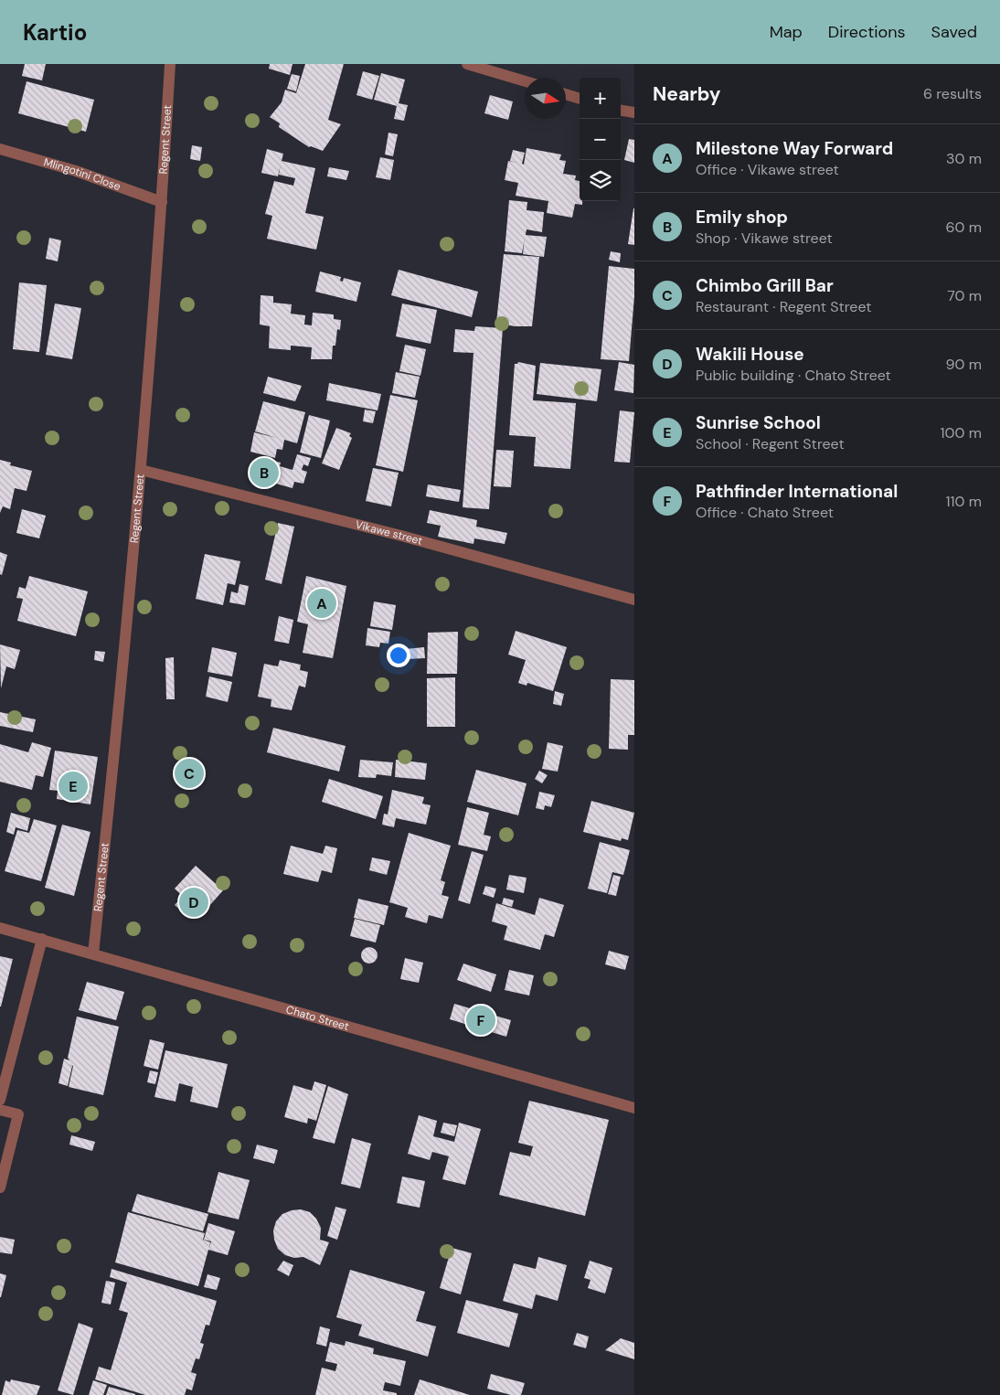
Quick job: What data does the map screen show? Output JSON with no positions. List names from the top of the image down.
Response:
{
  "streets": {
    "street": [
      "Regent Street",
      "Mlingotini Close",
      "Vikawe street",
      "Chato Street"
    ]
  },
  "crossings": [
    ["Regent Street", "Mlingotini Close"],
    ["Regent Street", "Vikawe street"],
    ["Regent Street", "Chato Street"]
  ],
  "north": "right",
  "page": {
    "header": "Kartio",
    "nav": ["Map", "Directions", "Saved"],
    "heading": ["Nearby", "6 results"],
    "map_buttons": ["+", "−"],
    "list": [
      {
        "mark": "A",
        "name": "Milestone Way Forward",
        "note": "Office · Vikawe street",
        "value": "30 m"
      },
      {
        "mark": "B",
        "name": "Emily shop",
        "note": "Shop · Vikawe street",
        "value": "60 m"
      },
      {
        "mark": "C",
        "name": "Chimbo Grill Bar",
        "note": "Restaurant · Regent Street",
        "value": "70 m"
      },
      {
        "mark": "D",
        "name": "Wakili House",
        "note": "Public building · Chato Street",
        "value": "90 m"
      },
      {
        "mark": "E",
        "name": "Sunrise School",
        "note": "School · Regent Street",
        "value": "100 m"
      },
      {
        "mark": "F",
        "name": "Pathfinder International",
        "note": "Office · Chato Street",
        "value": "110 m"
      }
    ],
    "pins": [
      "B",
      "A",
      "C",
      "E",
      "D",
      "F"
    ]
  }
}
